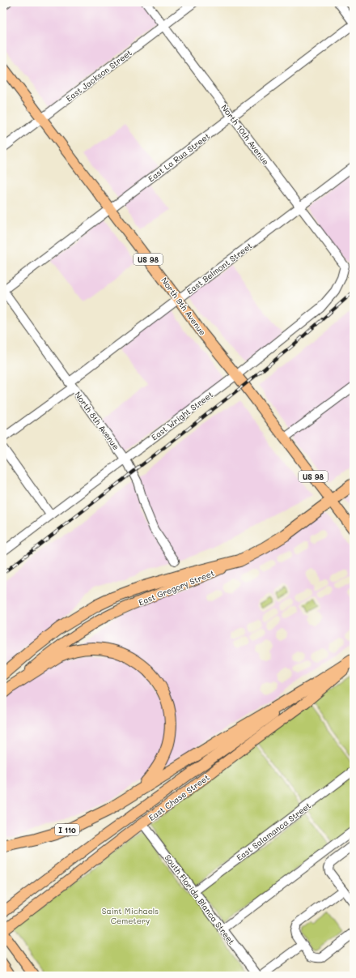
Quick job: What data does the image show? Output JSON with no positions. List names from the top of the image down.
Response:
{
  "streets": {
    "highway": ["East Gregory Street", "East Chase Street", "I 110"],
    "main road": ["US 98", "North 9th Avenue"],
    "street": [
      "East Jackson Street",
      "North 10th Avenue",
      "East La Rua Street",
      "East Belmont Street",
      "East Wright Street",
      "North 8th Avenue",
      "East Salamanca Street",
      "South Florida Blanca Street"
    ]
  },
  "crossings": [
    ["East Jackson Street", "North 10th Avenue"],
    ["East Jackson Street", "North 9th Avenue"],
    ["North 10th Avenue", "East La Rua Street"],
    ["North 10th Avenue", "East Belmont Street"],
    ["North 10th Avenue", "East Wright Street"],
    ["East La Rua Street", "North 9th Avenue"],
    ["East La Rua Street", "North 8th Avenue"],
    ["East Belmont Street", "North 9th Avenue"],
    ["East Belmont Street", "North 8th Avenue"],
    ["North 9th Avenue", "East Wright Street"],
    ["North 9th Avenue", "East Gregory Street"],
    ["East Wright Street", "North 8th Avenue"],
    ["East Chase Street", "South Florida Blanca Street"],
    ["East Salamanca Street", "South Florida Blanca Street"]
  ],
  "parks": ["Saint Michaels Cemetery"]
}
